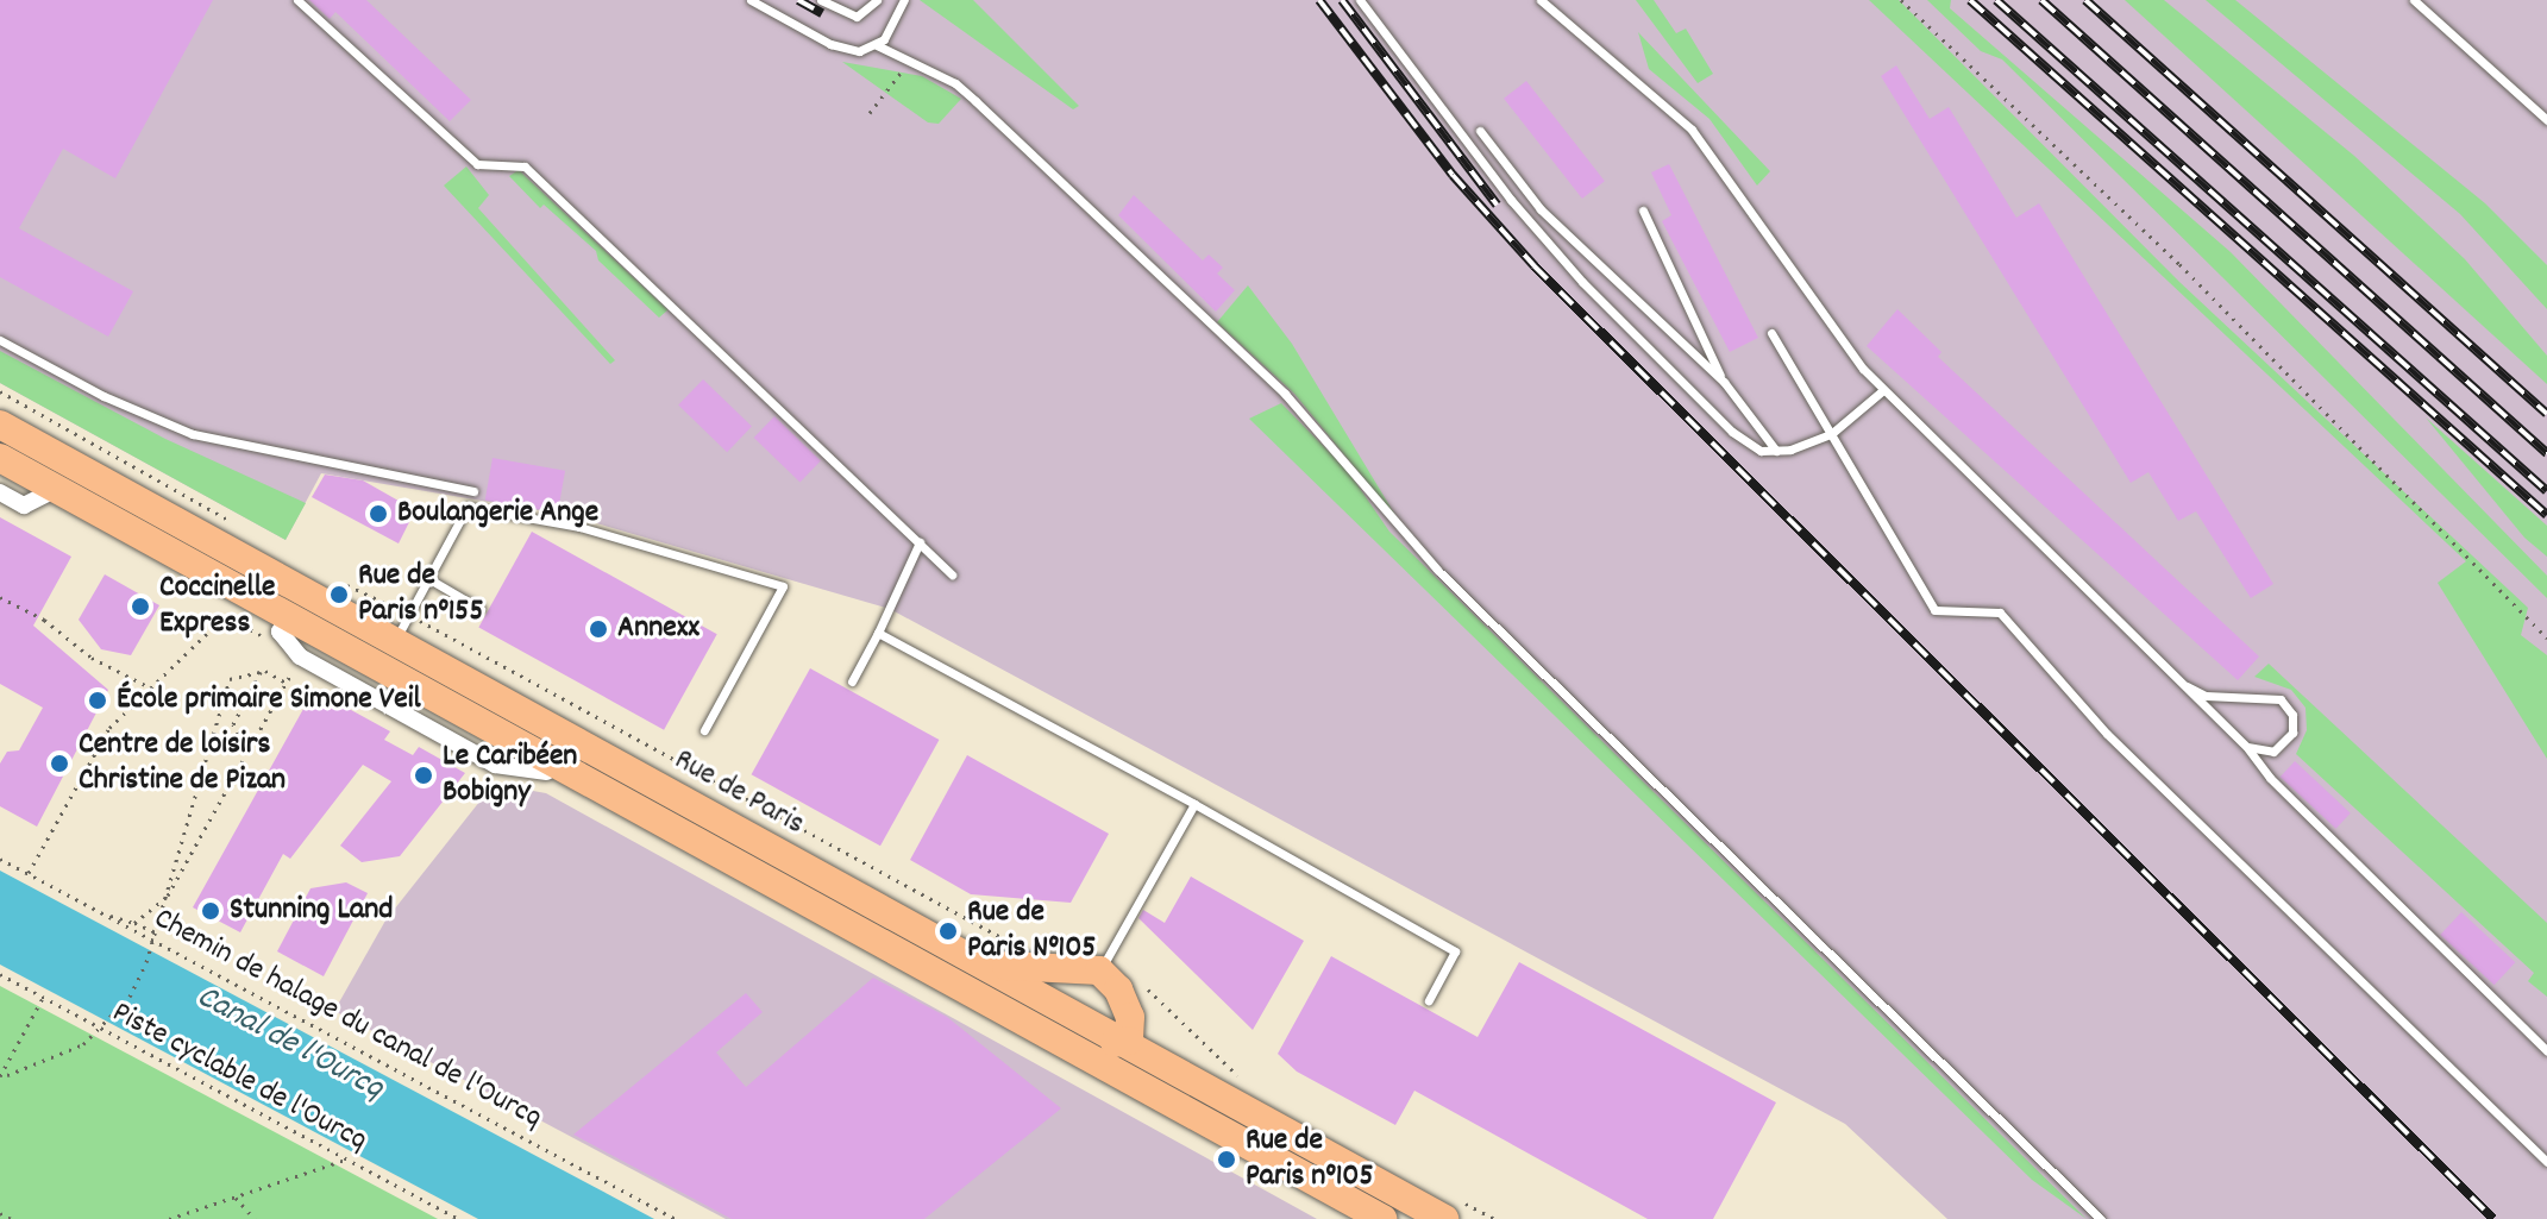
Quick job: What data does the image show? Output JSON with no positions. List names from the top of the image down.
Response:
{
  "streets": {
    "main road": ["Rue de Paris"],
    "path": ["Chemin de halage du canal de l'Ourcq", "Piste cyclable de l'Ourcq"]
  },
  "water": ["Canal de l'Ourcq"],
  "places": [
    "Boulangerie Ange",
    "Rue de Paris n°155",
    "Coccinelle Express",
    "Annexx",
    "École primaire Simone Veil",
    "Centre de loisirs Christine de Pizan",
    "Le Caribéen Bobigny",
    "Stunning Land",
    "Rue de Paris N°105",
    "Rue de Paris n°105"
  ]
}
